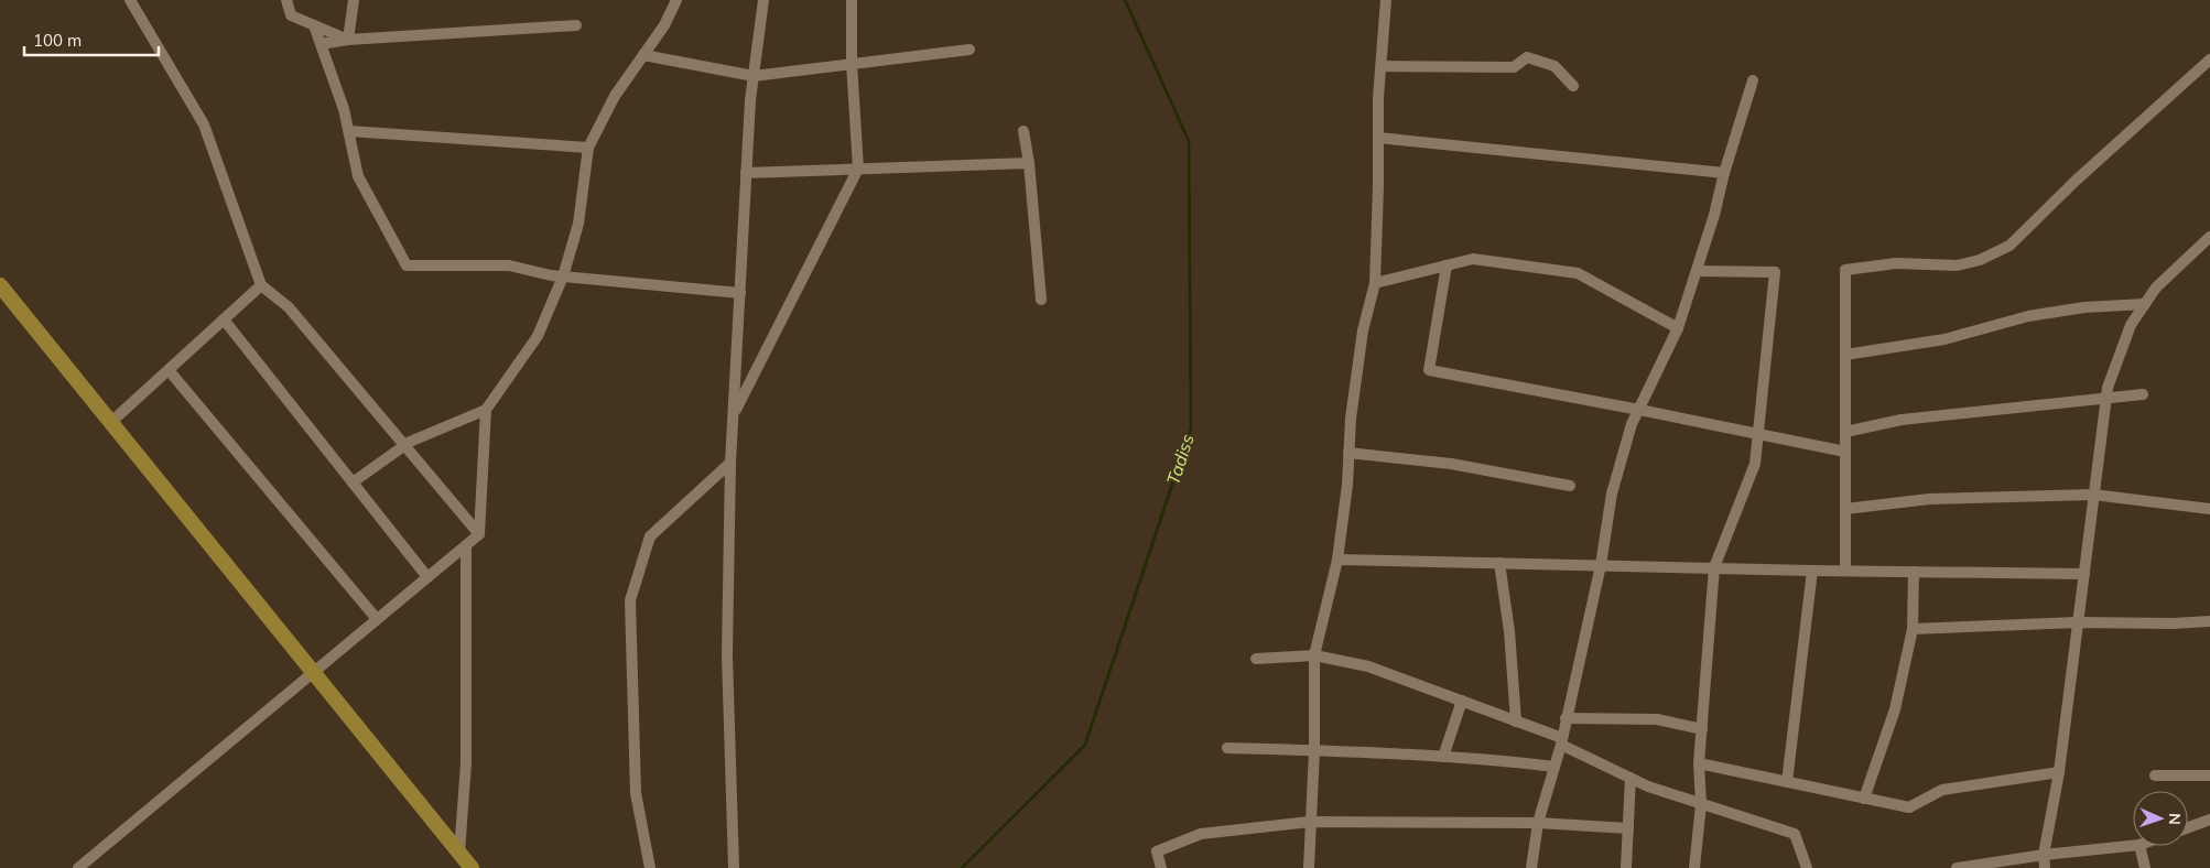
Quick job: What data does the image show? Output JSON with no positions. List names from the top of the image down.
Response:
{
  "water": ["Tadiss"],
  "scale_bar": "100 m",
  "north": "right"
}
